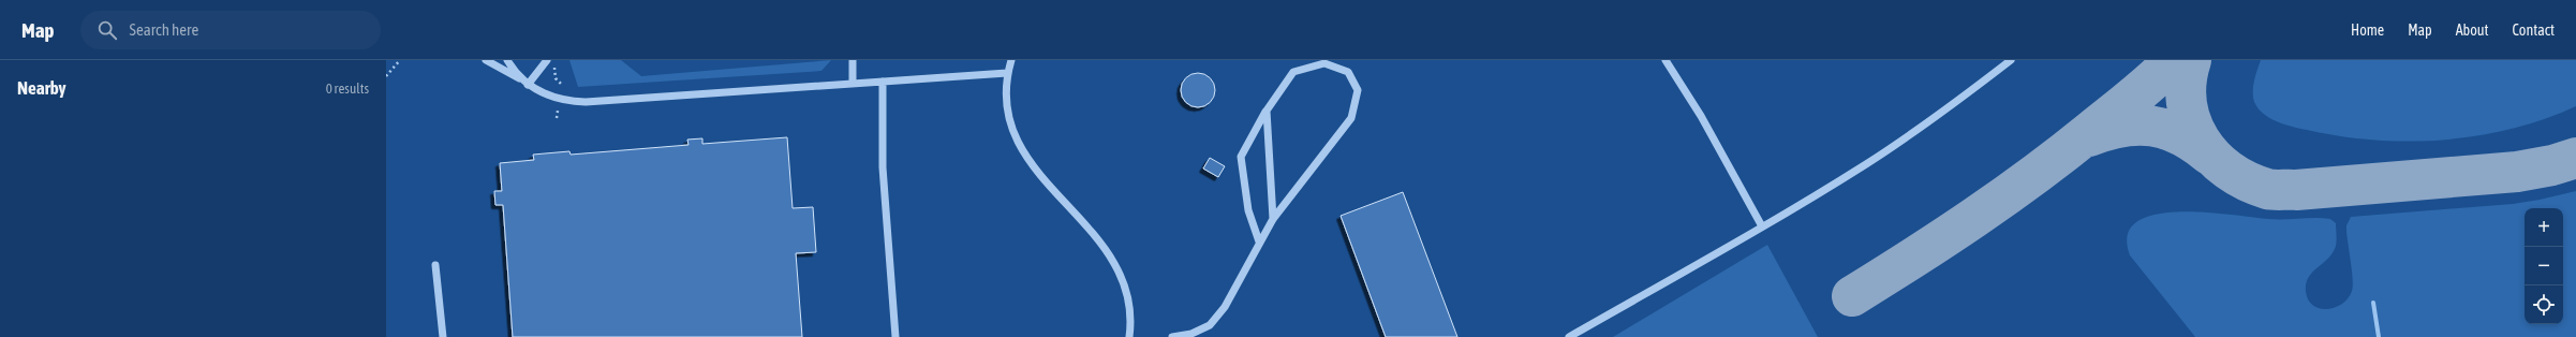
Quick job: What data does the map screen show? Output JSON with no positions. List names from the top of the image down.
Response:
{
  "page": {
    "header": "Map",
    "search": "Search here",
    "nav": [
      "Home",
      "Map",
      "About",
      "Contact"
    ],
    "heading": ["Nearby", "0 results"],
    "map_buttons": ["+", "−"]
  }
}
